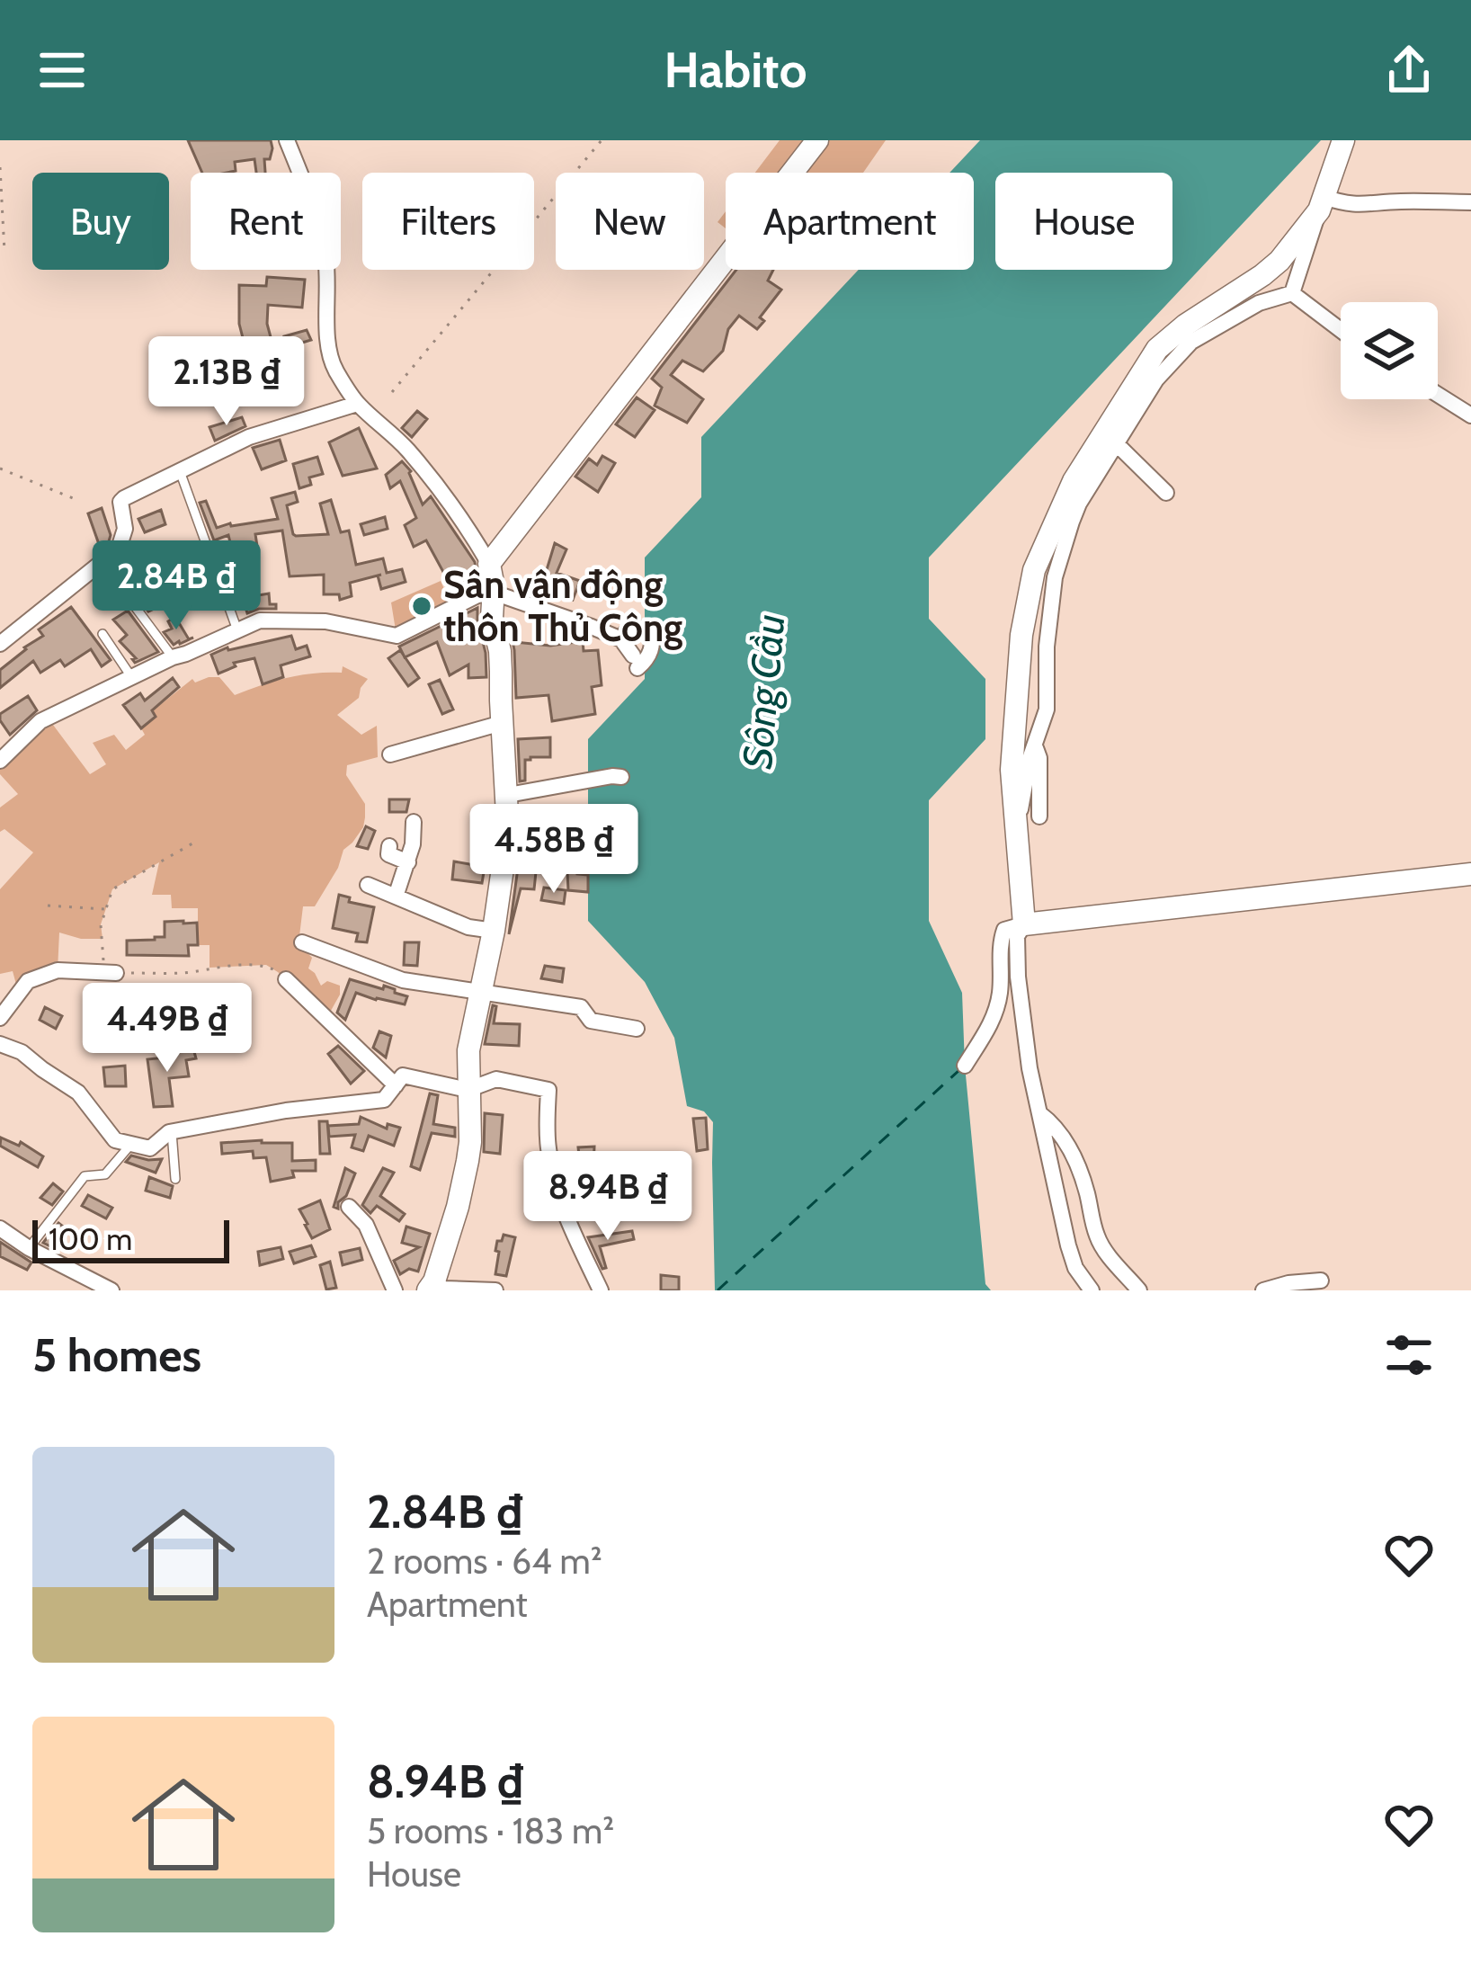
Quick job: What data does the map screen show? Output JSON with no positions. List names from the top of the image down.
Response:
{
  "water": ["Sông Cầu"],
  "places": ["Sân vận động thôn Thủ Công"],
  "scale_bar": "100 m",
  "page": {
    "header": "Habito",
    "chip": [
      "Buy",
      "Rent",
      "Filters",
      "New",
      "Apartment",
      "House"
    ],
    "price": [
      "2.13B ₫",
      "2.84B ₫",
      "4.58B ₫",
      "4.49B ₫",
      "8.94B ₫"
    ],
    "scale": "100 m",
    "heading": "5 homes",
    "list": [
      {
        "name": "2.84B ₫",
        "note": "2 rooms · 64 m² · Apartment"
      },
      {
        "name": "8.94B ₫",
        "note": "5 rooms · 183 m² · House"
      }
    ]
  }
}
